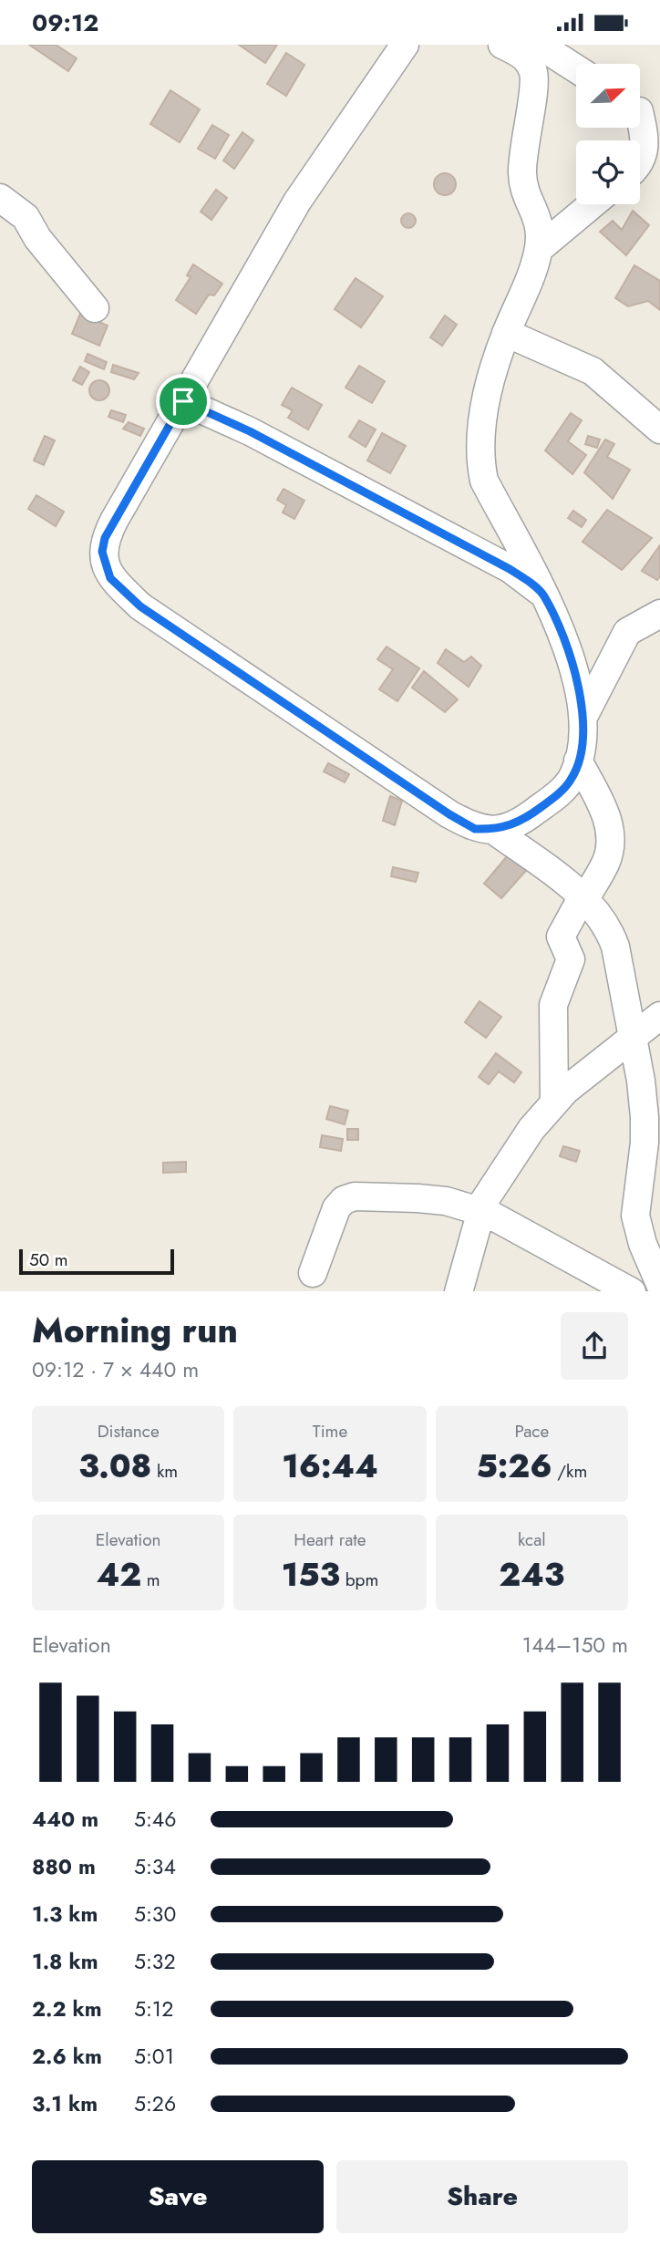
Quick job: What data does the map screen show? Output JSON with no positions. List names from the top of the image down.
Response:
{
  "scale_bar": "50 m",
  "north": "top right",
  "page": {
    "status": "09:12",
    "scale": "50 m",
    "heading": ["Morning run", "09:12 · 7 × 440 m"],
    "stats": [
      ["Distance", "3.08 km"],
      ["Time", "16:44"],
      ["Pace", "5:26 /km"],
      ["Elevation", "42 m"],
      ["Heart rate", "153 bpm"],
      ["kcal", "243"]
    ],
    "chart": ["Elevation", "144–150 m"],
    "list": [
      {
        "name": "440 m",
        "note": "5:46"
      },
      {
        "name": "880 m",
        "note": "5:34"
      },
      {
        "name": "1.3 km",
        "note": "5:30"
      },
      {
        "name": "1.8 km",
        "note": "5:32"
      },
      {
        "name": "2.2 km",
        "note": "5:12"
      },
      {
        "name": "2.6 km",
        "note": "5:01"
      },
      {
        "name": "3.1 km",
        "note": "5:26"
      }
    ],
    "buttons": ["Save", "Share"]
  }
}
